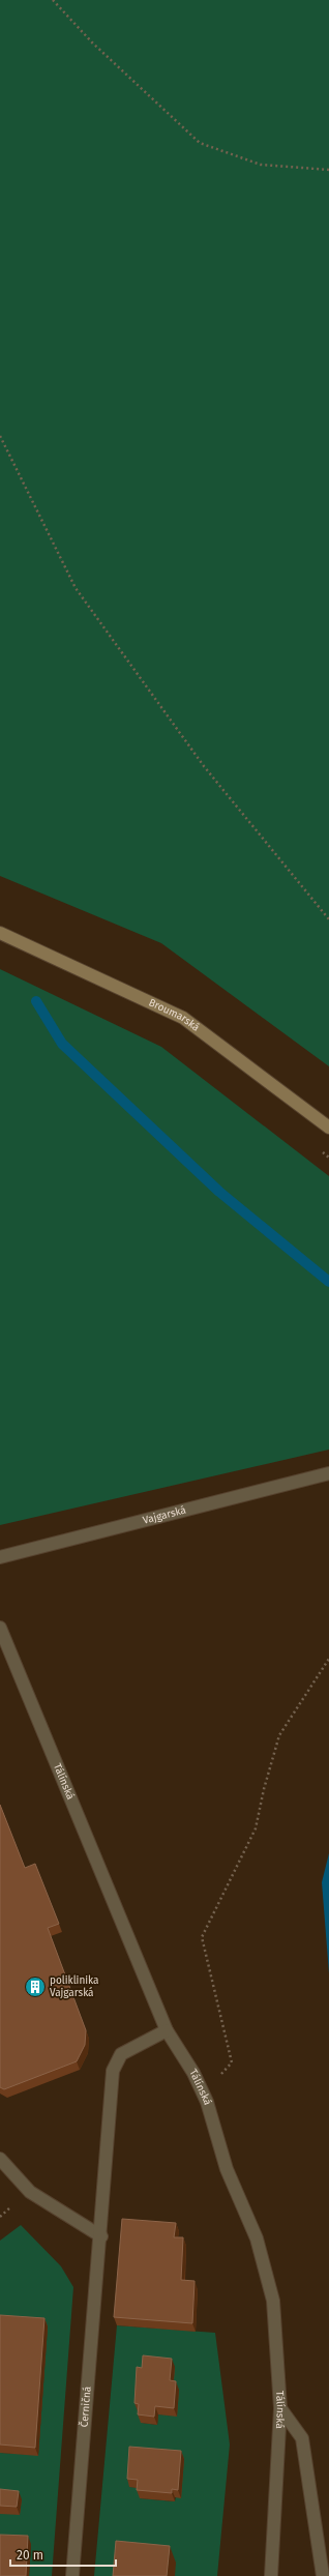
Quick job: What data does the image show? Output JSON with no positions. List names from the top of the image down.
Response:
{
  "streets": {
    "street": [
      "Broumarská",
      "Vajgarská",
      "Tálínská",
      "Černičná"
    ]
  },
  "crossings": [
    ["Tálínská", "Černičná"]
  ],
  "places": {
    "building": ["poliklinika Vajgarská"]
  },
  "scale_bar": "20 m"
}
